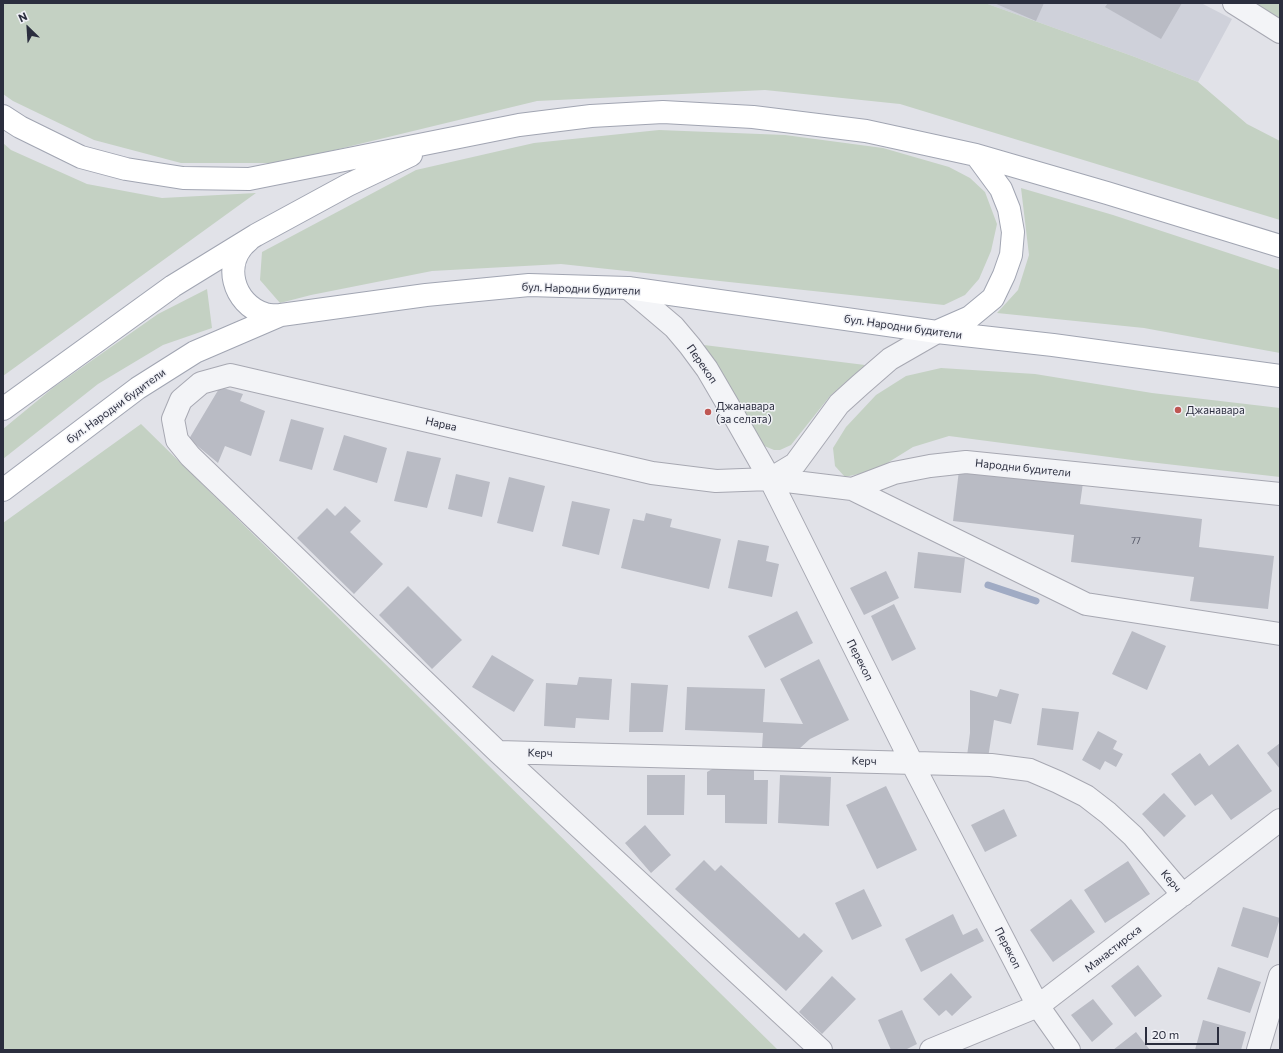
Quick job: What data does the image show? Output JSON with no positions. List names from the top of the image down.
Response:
{
  "streets": {
    "main road": ["бул. Народни будители"],
    "street": [
      "Перекоп",
      "Нарва",
      "Народни будители",
      "Керч",
      "Манастирска"
    ]
  },
  "crossings": [
    ["бул. Народни будители", "Перекоп"],
    ["Перекоп", "Нарва"],
    ["Перекоп", "Народни будители"],
    ["Перекоп", "Керч"],
    ["Перекоп", "Манастирска"],
    ["Нарва", "Народни будители"],
    ["Нарва", "Керч"],
    ["Керч", "Манастирска"]
  ],
  "places": ["Джанавара", "Джанавара (за селата)"],
  "house_numbers": ["77"],
  "scale_bar": "20 m",
  "north": "top left"
}
